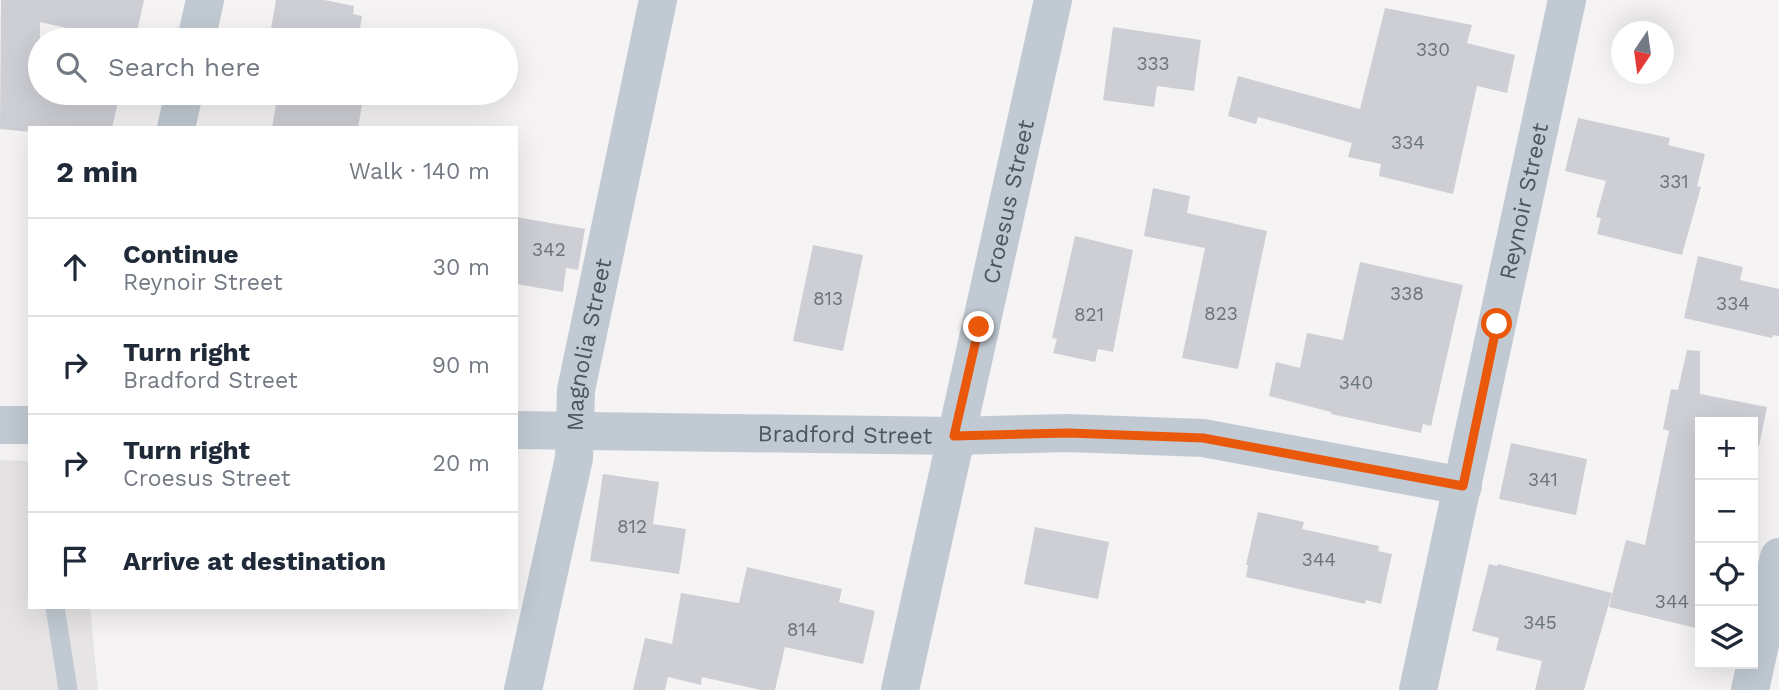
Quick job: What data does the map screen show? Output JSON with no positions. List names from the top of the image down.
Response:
{
  "streets": {
    "street": [
      "Croesus Street",
      "Reynoir Street",
      "Magnolia Street",
      "Bradford Street"
    ]
  },
  "crossings": [
    ["Croesus Street", "Bradford Street"],
    ["Reynoir Street", "Bradford Street"],
    ["Magnolia Street", "Bradford Street"]
  ],
  "house_numbers": [
    "330",
    "333",
    "334",
    "331",
    "342",
    "338",
    "813",
    "334",
    "823",
    "821",
    "340",
    "341",
    "812",
    "344",
    "344",
    "345",
    "814"
  ],
  "north": "bottom",
  "page": {
    "search": "Search here",
    "heading": ["2 min", "Walk · 140 m"],
    "list": [
      ["Continue", "Reynoir Street", "30 m"],
      ["Turn right", "Bradford Street", "90 m"],
      ["Turn right", "Croesus Street", "20 m"],
      "Arrive at destination"
    ],
    "map_buttons": ["+", "−"]
  }
}
